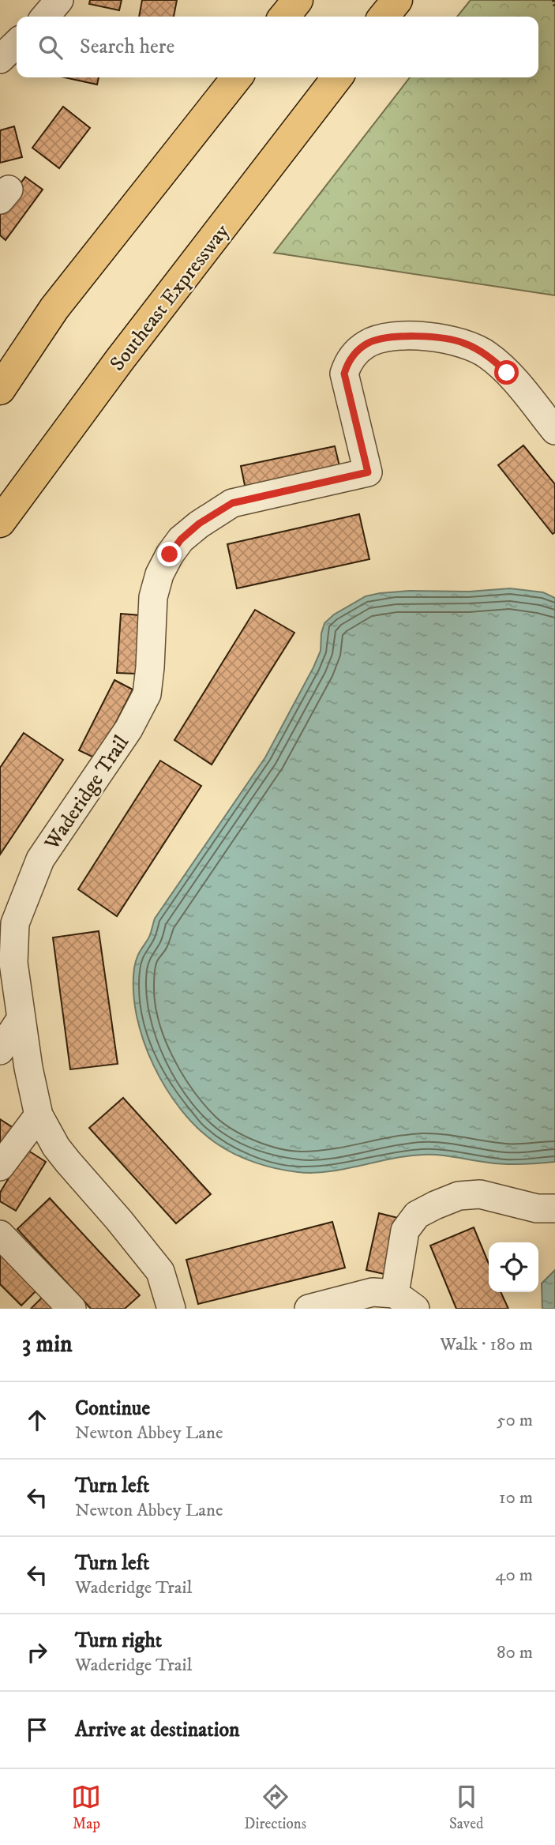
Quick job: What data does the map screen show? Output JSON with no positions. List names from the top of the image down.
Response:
{
  "streets": {
    "highway": ["Southeast Expressway"],
    "street": ["Waderidge Trail"]
  },
  "page": {
    "search": "Search here",
    "heading": ["3 min", "Walk · 180 m"],
    "list": [
      ["Continue", "Newton Abbey Lane", "50 m"],
      ["Turn left", "Newton Abbey Lane", "10 m"],
      ["Turn left", "Waderidge Trail", "40 m"],
      ["Turn right", "Waderidge Trail", "80 m"],
      "Arrive at destination"
    ],
    "nav": ["Map", "Directions", "Saved"]
  }
}
